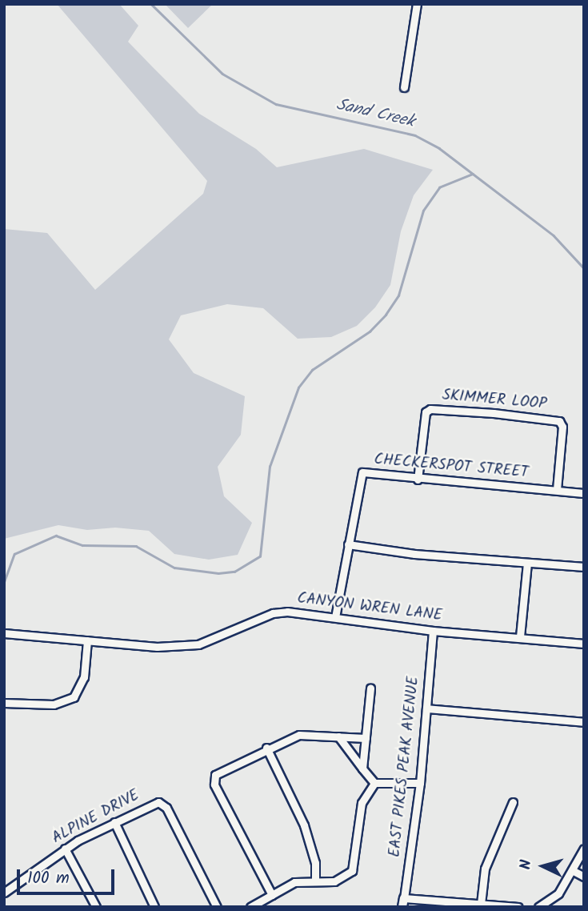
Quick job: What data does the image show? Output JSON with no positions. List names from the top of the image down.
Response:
{
  "streets": {
    "street": [
      "SKIMMER LOOP",
      "CHECKERSPOT STREET",
      "CANYON WREN LANE",
      "EAST PIKES PEAK AVENUE",
      "ALPINE DRIVE"
    ]
  },
  "crossings": [
    ["SKIMMER LOOP", "CHECKERSPOT STREET"],
    ["CHECKERSPOT STREET", "CANYON WREN LANE"],
    ["CANYON WREN LANE", "EAST PIKES PEAK AVENUE"]
  ],
  "water": ["Sand Creek"],
  "scale_bar": "100 m",
  "north": "left"
}
